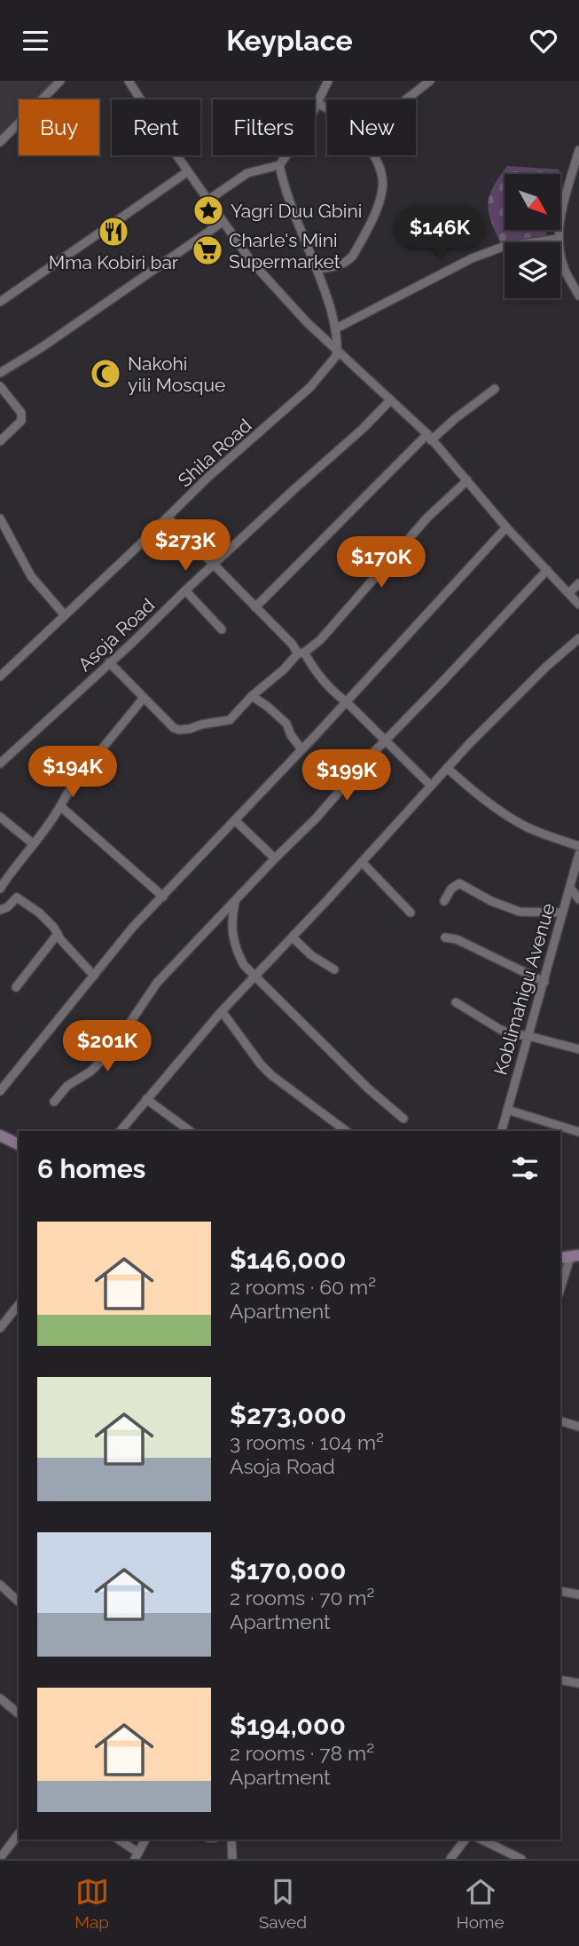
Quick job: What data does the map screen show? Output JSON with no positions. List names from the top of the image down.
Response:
{
  "streets": {
    "street": ["Shila Road", "Asoja Road", "Koblimahigu Avenue"]
  },
  "places": {
    "place": ["Yagri Duu Gbini"],
    "restaurant": ["Mma Kobiri bar"],
    "supermarket": ["Charle's Mini Supermarket"],
    "mosque": ["Nakohi yili Mosque"]
  },
  "north": "bottom right",
  "page": {
    "header": "Keyplace",
    "chip": [
      "Buy",
      "Rent",
      "Filters",
      "New"
    ],
    "price": [
      "$146K",
      "$273K",
      "$170K",
      "$194K",
      "$199K",
      "$201K"
    ],
    "heading": "6 homes",
    "list": [
      {
        "name": "$146,000",
        "note": "2 rooms · 60 m² · Apartment"
      },
      {
        "name": "$273,000",
        "note": "3 rooms · 104 m² · Asoja Road"
      },
      {
        "name": "$170,000",
        "note": "2 rooms · 70 m² · Apartment"
      },
      {
        "name": "$194,000",
        "note": "2 rooms · 78 m² · Apartment"
      }
    ],
    "tabs": ["Map", "Saved", "Home"]
  }
}
